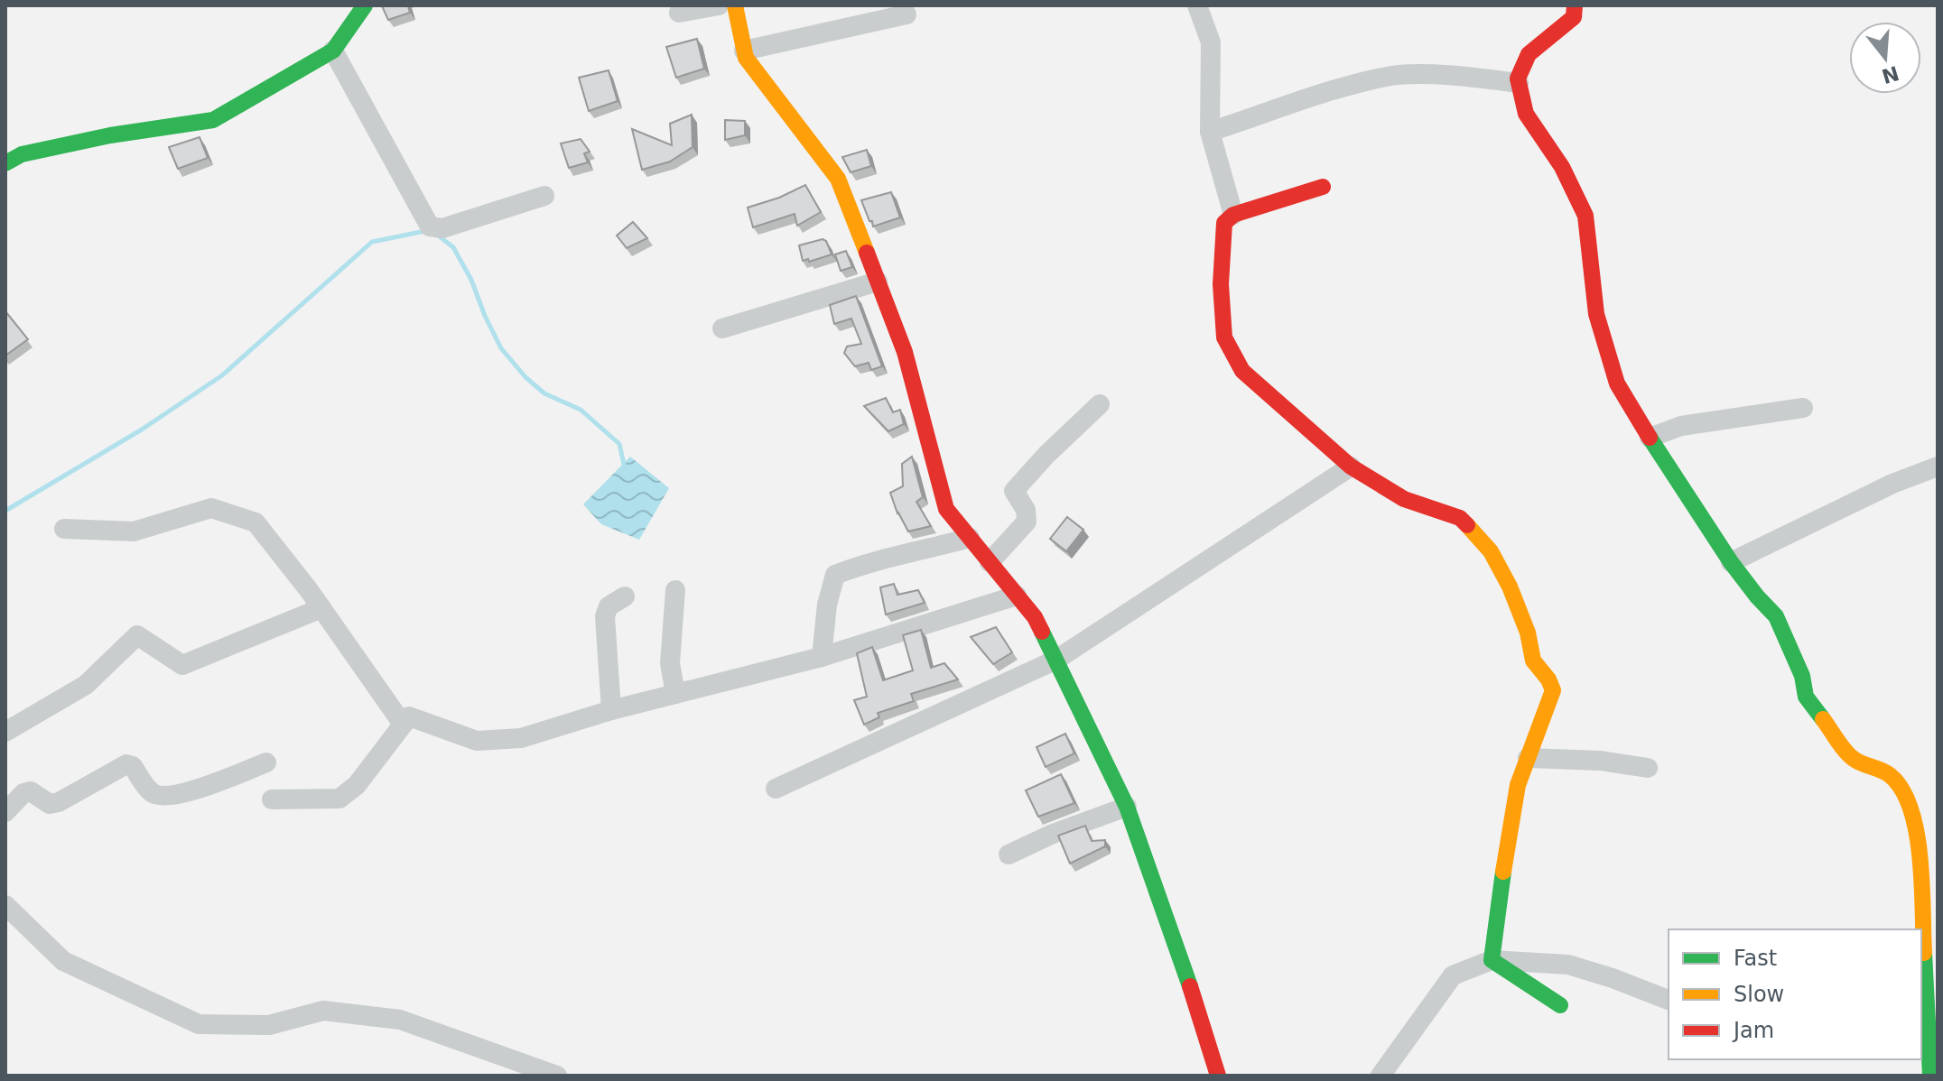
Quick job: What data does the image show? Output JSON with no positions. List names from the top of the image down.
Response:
{
  "legend": ["Fast", "Slow", "Jam"],
  "north": "bottom"
}
